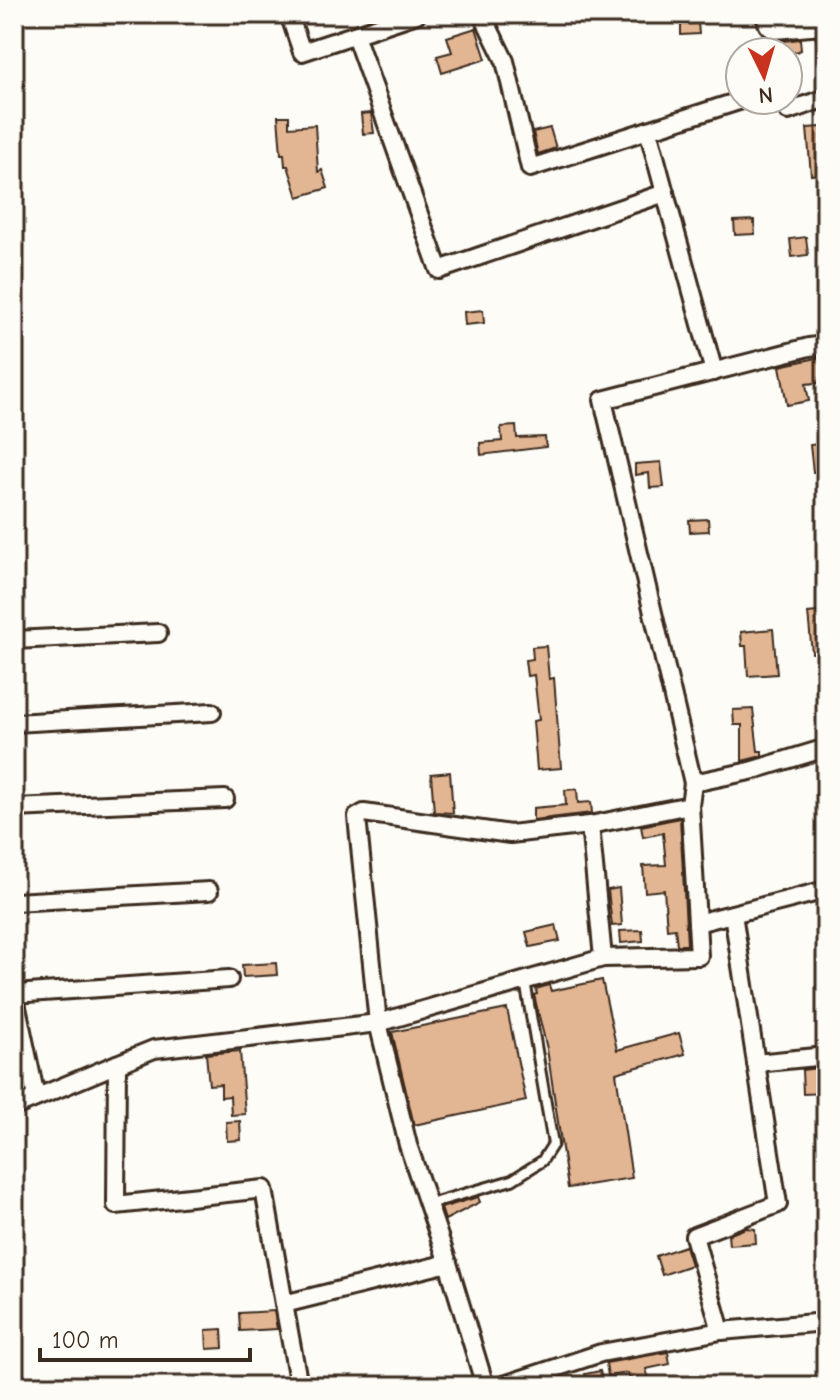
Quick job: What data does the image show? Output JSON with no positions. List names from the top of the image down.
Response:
{
  "scale_bar": "100 m",
  "north": "bottom"
}
